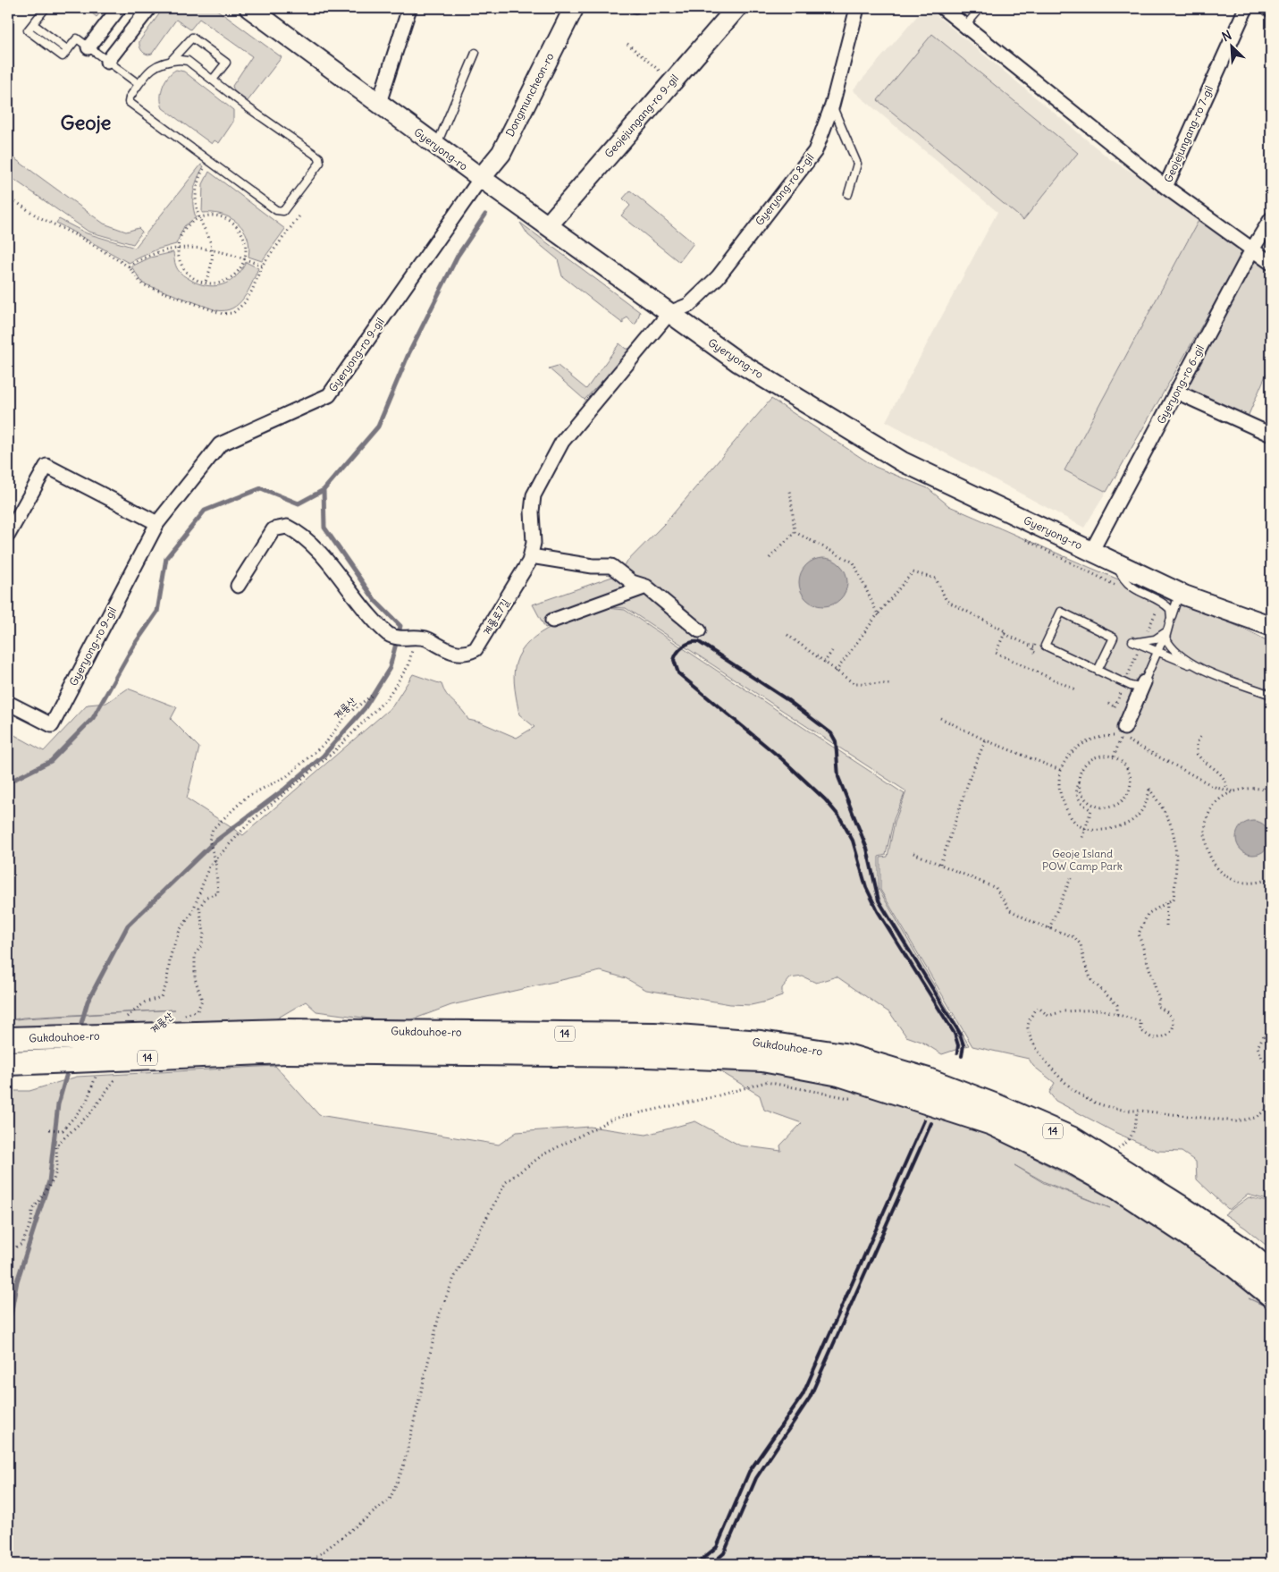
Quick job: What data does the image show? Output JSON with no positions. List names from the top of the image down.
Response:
{
  "streets": {
    "highway": ["Gukdouhoe-ro", "14"],
    "street": [
      "Dongmuncheon-ro",
      "Geojejungang-ro 9-gil",
      "Geojejungang-ro 7-gil",
      "Gyeryong-ro",
      "Gyeryong-ro 8-gil",
      "Gyeryong-ro 9-gil",
      "Gyeryong-ro 6-gil",
      "계룡로7길"
    ],
    "path": ["계룡산"]
  },
  "crossings": [
    ["Dongmuncheon-ro", "Gyeryong-ro"],
    ["Dongmuncheon-ro", "Gyeryong-ro 9-gil"],
    ["Geojejungang-ro 9-gil", "Gyeryong-ro"],
    ["Gyeryong-ro", "Gyeryong-ro 8-gil"],
    ["Gyeryong-ro", "Gyeryong-ro 9-gil"],
    ["Gyeryong-ro", "Gyeryong-ro 6-gil"],
    ["Gyeryong-ro", "계룡로7길"],
    ["Gyeryong-ro 8-gil", "계룡로7길"],
    ["Gukdouhoe-ro", "14"]
  ],
  "districts": ["Geoje"],
  "parks": ["Geoje Island POW Camp Park"],
  "north": "top left"
}
